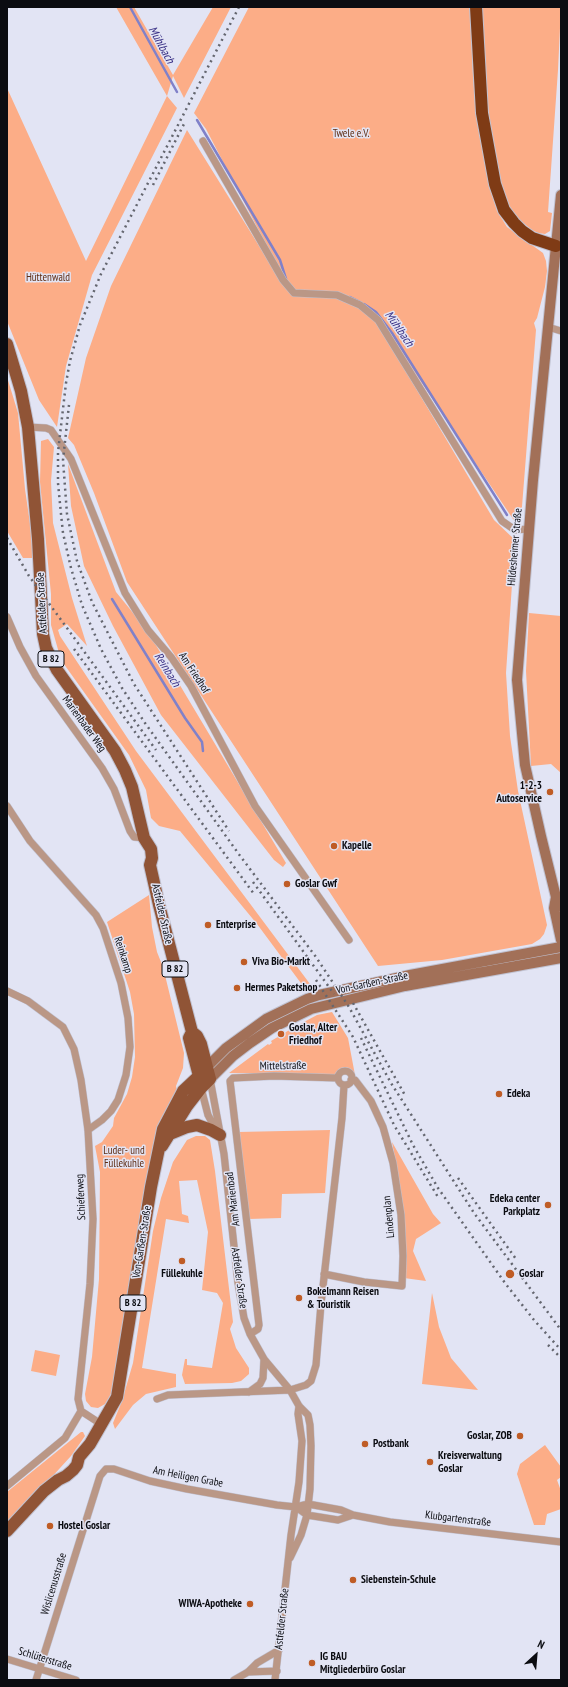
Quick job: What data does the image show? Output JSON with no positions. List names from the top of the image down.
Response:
{
  "streets": {
    "main road": [
      "Hildesheimer Straße",
      "Astfelder Straße",
      "B 82",
      "Von-Garßen-Straße"
    ],
    "street": [
      "Am Friedhof",
      "Marienbader Weg",
      "Reinkamp",
      "Mittelstraße",
      "Schieferweg",
      "Am Marienbad",
      "Lindenplan",
      "Am Heiligen Grabe",
      "Klubgartenstraße",
      "Wislicenusstraße",
      "Schlüterstraße"
    ]
  },
  "crossings": [
    ["Astfelder Straße", "Am Friedhof"],
    ["Astfelder Straße", "Marienbader Weg"],
    ["Astfelder Straße", "Von-Garßen-Straße"],
    ["Astfelder Straße", "Am Marienbad"],
    ["Astfelder Straße", "Am Heiligen Grabe"],
    ["Astfelder Straße", "Klubgartenstraße"],
    ["Reinkamp", "Schieferweg"],
    ["Mittelstraße", "Am Marienbad"],
    ["Mittelstraße", "Lindenplan"],
    ["Am Heiligen Grabe", "Klubgartenstraße"],
    ["Am Heiligen Grabe", "Wislicenusstraße"],
    ["Wislicenusstraße", "Schlüterstraße"]
  ],
  "water": ["Mühlbach", "Reinbach"],
  "parks": ["Twele e.V.", "Hüttenwald", "Luder- und Füllekuhle"],
  "places": [
    "1-2-3 Autoservice",
    "Kapelle",
    "Goslar Gwf",
    "Enterprise",
    "Viva Bio-Markt",
    "Hermes Paketshop",
    "Goslar, Alter Friedhof",
    "Edeka",
    "Edeka center Parkplatz",
    "Füllekuhle",
    "Goslar",
    "Bokelmann Reisen & Touristik",
    "Goslar, ZOB",
    "Postbank",
    "Kreisverwaltung Goslar",
    "Hostel Goslar",
    "Siebenstein-Schule",
    "WIWA-Apotheke",
    "IG BAU Mitgliederbüro Goslar"
  ],
  "north": "top right"
}
